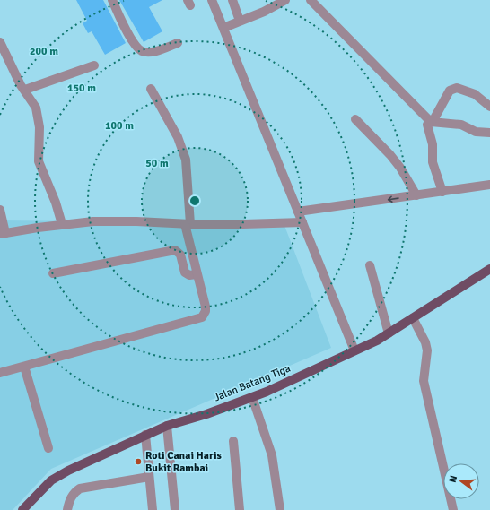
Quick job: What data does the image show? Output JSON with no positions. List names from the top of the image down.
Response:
{
  "streets": {
    "main road": ["Jalan Batang Tiga"]
  },
  "places": ["Roti Canai Haris Bukit Rambai"],
  "north": "left",
  "rings": [
    "200 m",
    "150 m",
    "100 m",
    "50 m"
  ]
}
